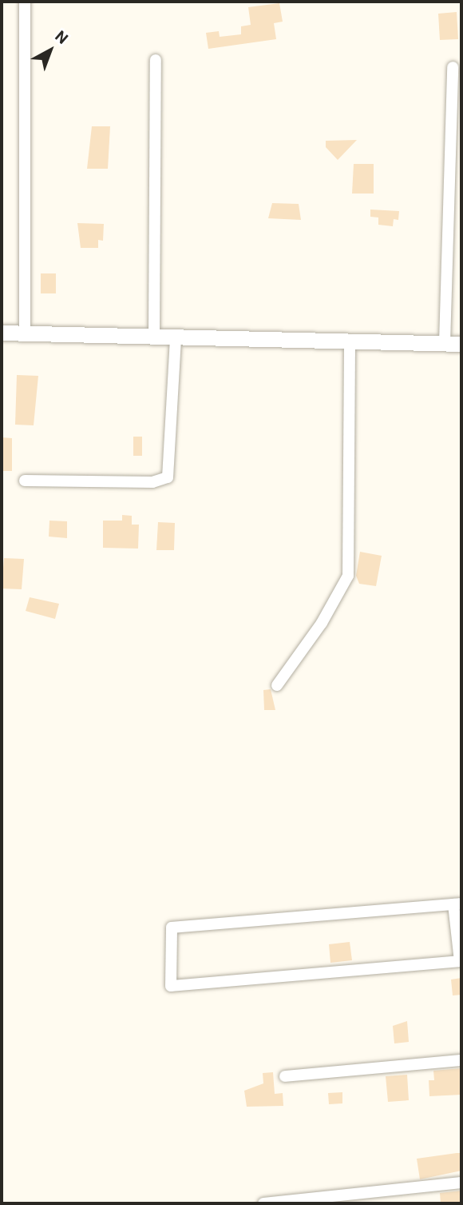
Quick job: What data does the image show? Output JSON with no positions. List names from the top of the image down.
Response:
{
  "north": "top right"
}
